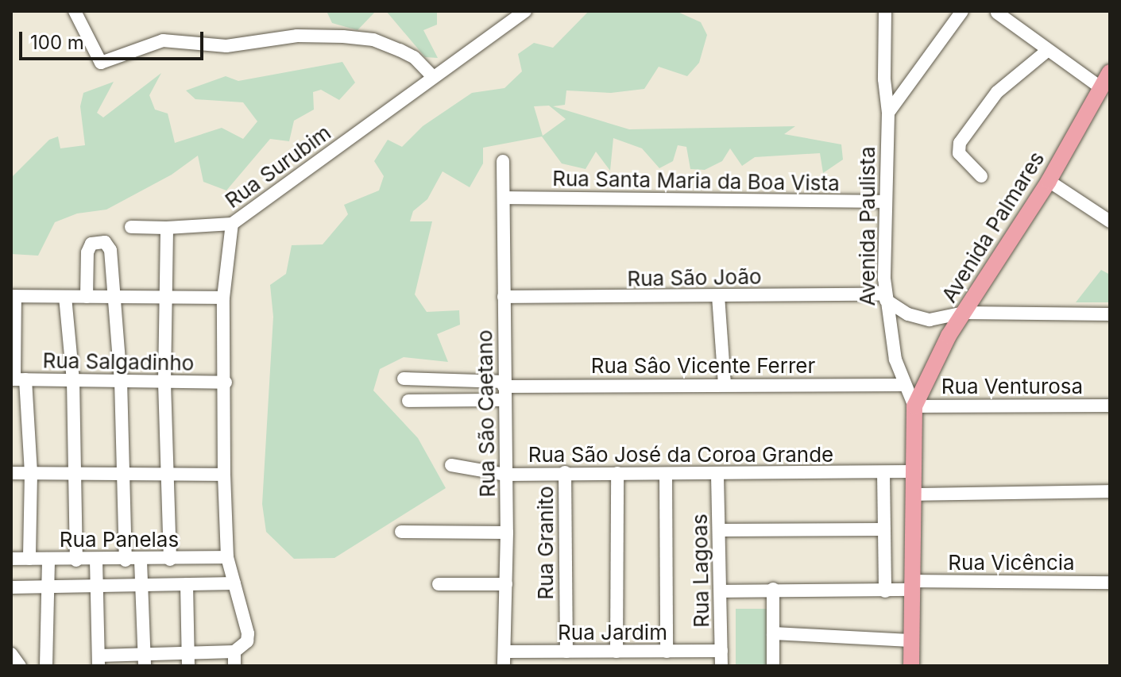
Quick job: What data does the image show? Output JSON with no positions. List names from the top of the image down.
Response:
{
  "streets": {
    "main road": ["Avenida Palmares"],
    "street": [
      "Rua Surubim",
      "Rua Santa Maria da Boa Vista",
      "Avenida Paulista",
      "Rua São João",
      "Rua Salgadinho",
      "Rua Sâo Vicente Ferrer",
      "Rua Venturosa",
      "Rua São Caetano",
      "Rua São José da Coroa Grande",
      "Rua Panelas",
      "Rua Granito",
      "Rua Vicência",
      "Rua Lagoas",
      "Rua Jardim"
    ]
  },
  "crossings": [
    ["Rua Surubim", "Rua Salgadinho"],
    ["Rua Surubim", "Rua Panelas"],
    ["Rua Santa Maria da Boa Vista", "Avenida Paulista"],
    ["Rua Santa Maria da Boa Vista", "Rua São Caetano"],
    ["Avenida Paulista", "Avenida Palmares"],
    ["Avenida Paulista", "Rua São João"],
    ["Avenida Paulista", "Rua Sâo Vicente Ferrer"],
    ["Avenida Paulista", "Rua Venturosa"],
    ["Avenida Palmares", "Rua Venturosa"],
    ["Rua São João", "Rua São Caetano"],
    ["Rua Sâo Vicente Ferrer", "Rua São Caetano"],
    ["Rua São Caetano", "Rua São José da Coroa Grande"],
    ["Rua São Caetano", "Rua Jardim"],
    ["Rua São José da Coroa Grande", "Rua Granito"],
    ["Rua São José da Coroa Grande", "Rua Lagoas"],
    ["Rua Granito", "Rua Jardim"],
    ["Rua Vicência", "Rua Lagoas"],
    ["Rua Lagoas", "Rua Jardim"]
  ],
  "scale_bar": "100 m"
}
